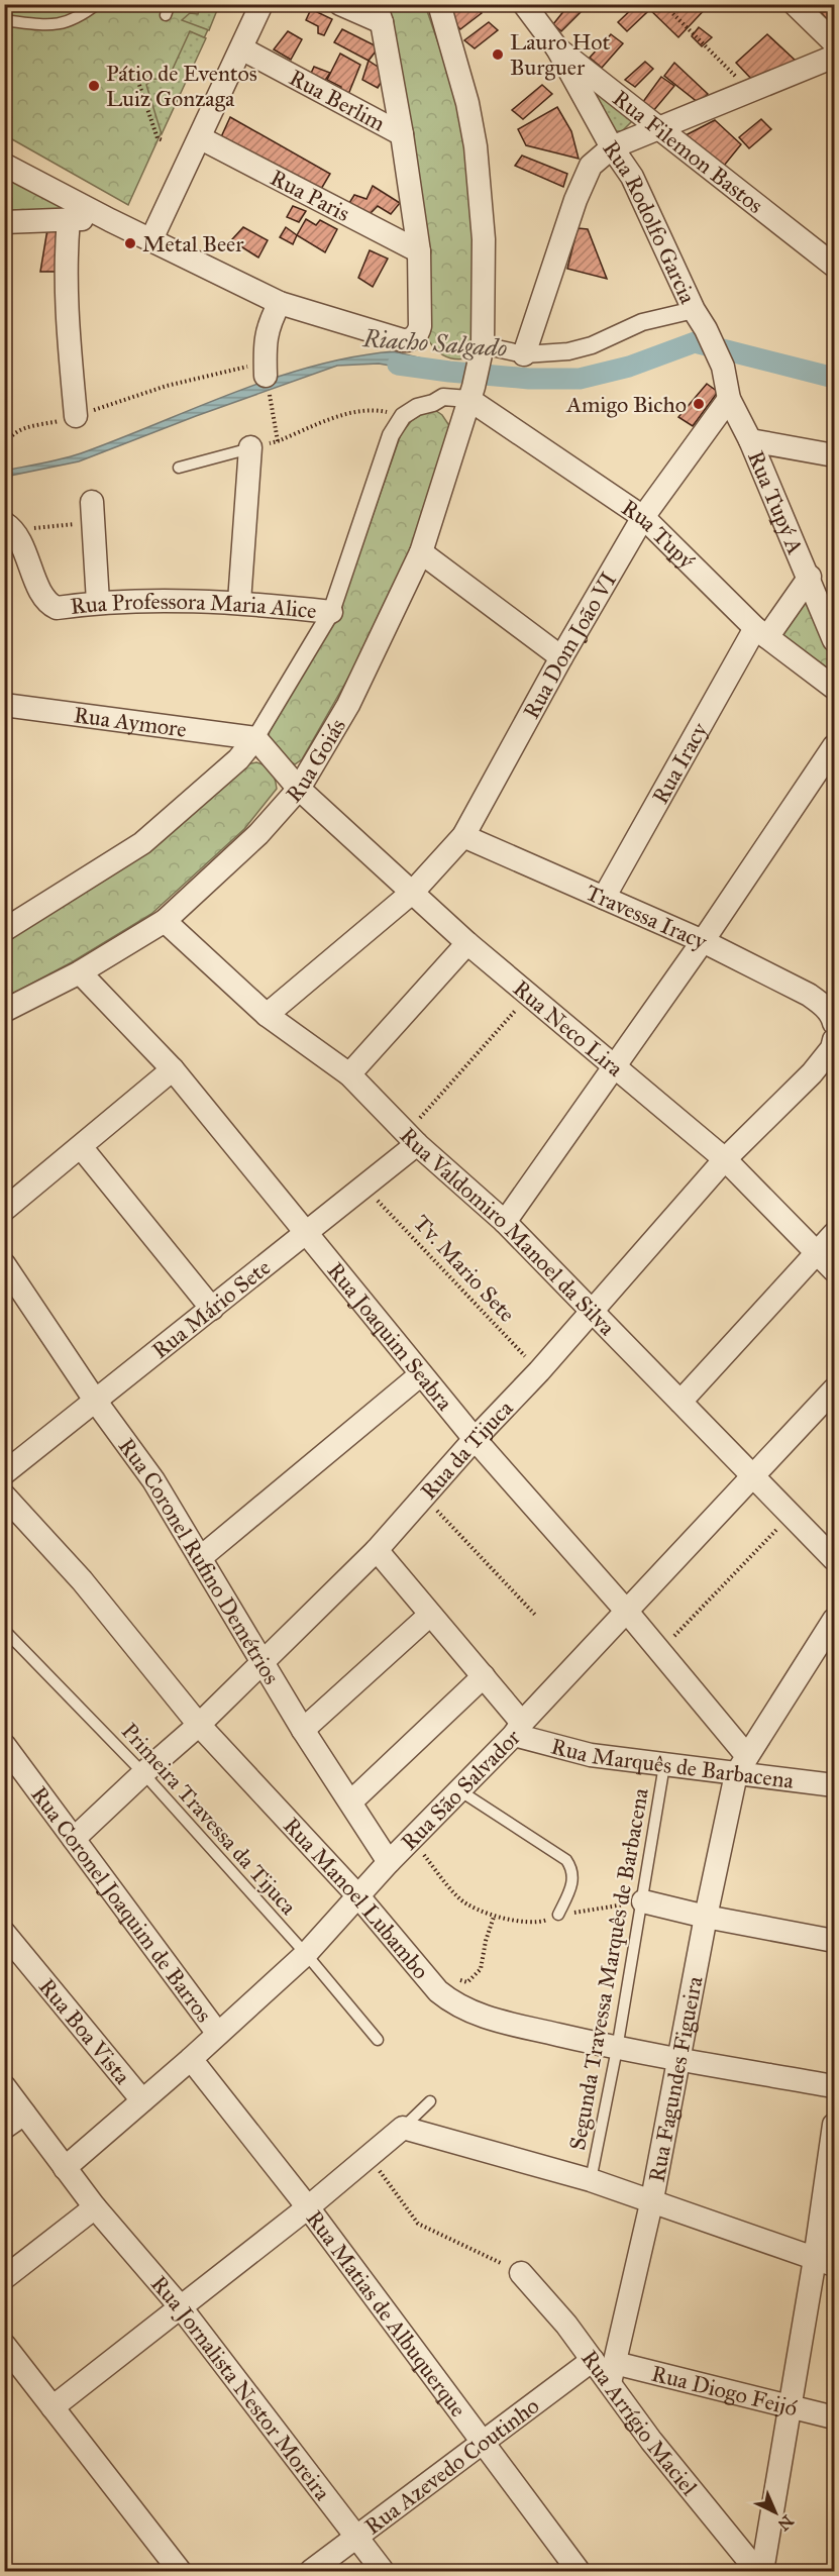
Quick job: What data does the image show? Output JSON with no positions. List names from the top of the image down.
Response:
{
  "streets": {
    "street": [
      "Rua Berlim",
      "Rua Filemon Bastos",
      "Rua Paris",
      "Rua Rodolfo Garcia",
      "Rua Tupý A",
      "Rua Tupý",
      "Rua Professora Maria Alice",
      "Rua Dom João VI",
      "Rua Aymore",
      "Rua Goiás",
      "Rua Iracy",
      "Travessa Iracy",
      "Rua Neco Lira",
      "Rua Valdomiro Manoel da Silva",
      "Rua Mário Sete",
      "Rua Joaquim Seabra",
      "Rua da Tijuca",
      "Rua Coronel Rufino Demétrios",
      "Rua Marquês de Barbacena",
      "Rua São Salvador",
      "Rua Manoel Lubambo",
      "Rua Coronel Joaquim de Barros",
      "Rua Boa Vista",
      "Rua Fagundes Figueira",
      "Rua Matias de Albuquerque",
      "Rua Jornalista Nestor Moreira",
      "Rua Diogo Feijó",
      "Rua Arrígio Maciel",
      "Rua Azevedo Coutinho"
    ],
    "lane": ["Primeira Travessa da Tijuca", "Segunda Travessa Marquês de Barbacena"],
    "path": ["Tv. Mario Sete"]
  },
  "crossings": [
    ["Rua Filemon Bastos", "Rua Rodolfo Garcia"],
    ["Rua Rodolfo Garcia", "Rua Tupý A"],
    ["Rua Rodolfo Garcia", "Rua Dom João VI"],
    ["Rua Tupý A", "Rua Dom João VI"],
    ["Rua Tupý A", "Rua Iracy"],
    ["Rua Tupý", "Rua Dom João VI"],
    ["Rua Tupý", "Rua Goiás"],
    ["Rua Tupý", "Rua Iracy"],
    ["Rua Dom João VI", "Travessa Iracy"],
    ["Rua Dom João VI", "Rua Neco Lira"],
    ["Rua Dom João VI", "Rua Valdomiro Manoel da Silva"],
    ["Rua Aymore", "Rua Neco Lira"],
    ["Rua Goiás", "Rua Neco Lira"],
    ["Rua Goiás", "Rua Valdomiro Manoel da Silva"],
    ["Rua Goiás", "Rua Joaquim Seabra"],
    ["Rua Iracy", "Travessa Iracy"],
    ["Rua Neco Lira", "Rua da Tijuca"],
    ["Rua Valdomiro Manoel da Silva", "Rua Mário Sete"],
    ["Rua Valdomiro Manoel da Silva", "Rua da Tijuca"],
    ["Rua Valdomiro Manoel da Silva", "Rua São Salvador"],
    ["Tv. Mario Sete", "Rua Mário Sete"],
    ["Tv. Mario Sete", "Rua da Tijuca"],
    ["Rua Mário Sete", "Rua Joaquim Seabra"],
    ["Rua Mário Sete", "Rua Coronel Rufino Demétrios"],
    ["Rua Joaquim Seabra", "Rua da Tijuca"],
    ["Rua Joaquim Seabra", "Rua Marquês de Barbacena"],
    ["Rua Joaquim Seabra", "Rua São Salvador"],
    ["Rua Joaquim Seabra", "Rua Fagundes Figueira"],
    ["Rua da Tijuca", "Rua Coronel Rufino Demétrios"],
    ["Rua da Tijuca", "Primeira Travessa da Tijuca"],
    ["Rua da Tijuca", "Rua Manoel Lubambo"],
    ["Rua da Tijuca", "Rua Coronel Joaquim de Barros"],
    ["Rua Coronel Rufino Demétrios", "Rua São Salvador"],
    ["Rua Marquês de Barbacena", "Rua São Salvador"],
    ["Rua Marquês de Barbacena", "Segunda Travessa Marquês de Barbacena"],
    ["Rua Marquês de Barbacena", "Rua Fagundes Figueira"],
    ["Rua São Salvador", "Primeira Travessa da Tijuca"],
    ["Rua São Salvador", "Rua Manoel Lubambo"],
    ["Rua São Salvador", "Rua Coronel Joaquim de Barros"],
    ["Rua São Salvador", "Rua Boa Vista"],
    ["Rua São Salvador", "Rua Matias de Albuquerque"],
    ["Rua São Salvador", "Rua Jornalista Nestor Moreira"],
    ["Rua Manoel Lubambo", "Segunda Travessa Marquês de Barbacena"],
    ["Rua Manoel Lubambo", "Rua Fagundes Figueira"],
    ["Rua Fagundes Figueira", "Rua Diogo Feijó"],
    ["Rua Fagundes Figueira", "Rua Arrígio Maciel"],
    ["Rua Matias de Albuquerque", "Rua Azevedo Coutinho"],
    ["Rua Jornalista Nestor Moreira", "Rua Azevedo Coutinho"],
    ["Rua Diogo Feijó", "Rua Arrígio Maciel"],
    ["Rua Arrígio Maciel", "Rua Azevedo Coutinho"]
  ],
  "water": ["Riacho Salgado"],
  "places": [
    "Lauro Hot Burguer",
    "Pátio de Eventos Luiz Gonzaga",
    "Metal Beer",
    "Amigo Bicho"
  ],
  "north": "bottom right"
}
